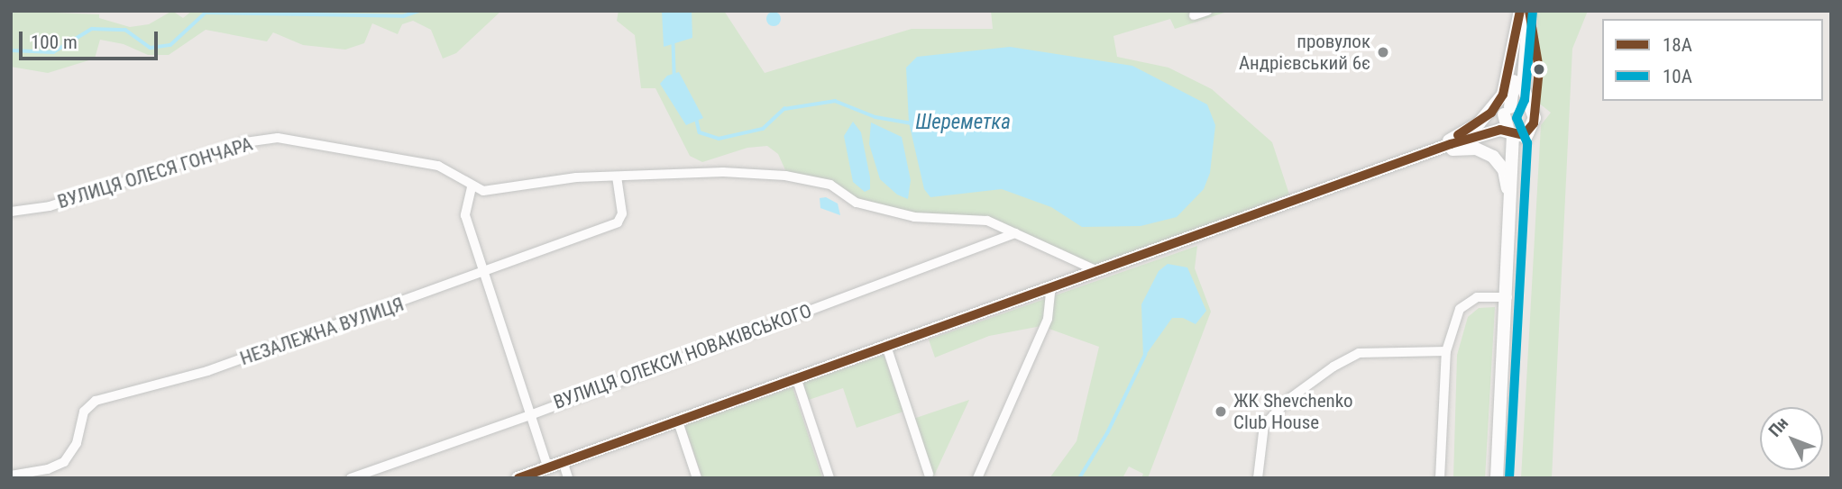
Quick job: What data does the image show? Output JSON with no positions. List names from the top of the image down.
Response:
{
  "streets": {
    "street": ["ВУЛИЦЯ ОЛЕСЯ ГОНЧАРА", "НЕЗАЛЕЖНА ВУЛИЦЯ", "ВУЛИЦЯ ОЛЕКСИ НОВАКІВСЬКОГО"]
  },
  "water": ["Шереметка"],
  "places": ["провулок Андрієвський 6є", "ЖК Shevchenko Club House"],
  "lines": ["transit line 18А", "transit line 10А"],
  "legend": ["18А", "10А"],
  "scale_bar": "100 m",
  "north": "top left"
}
